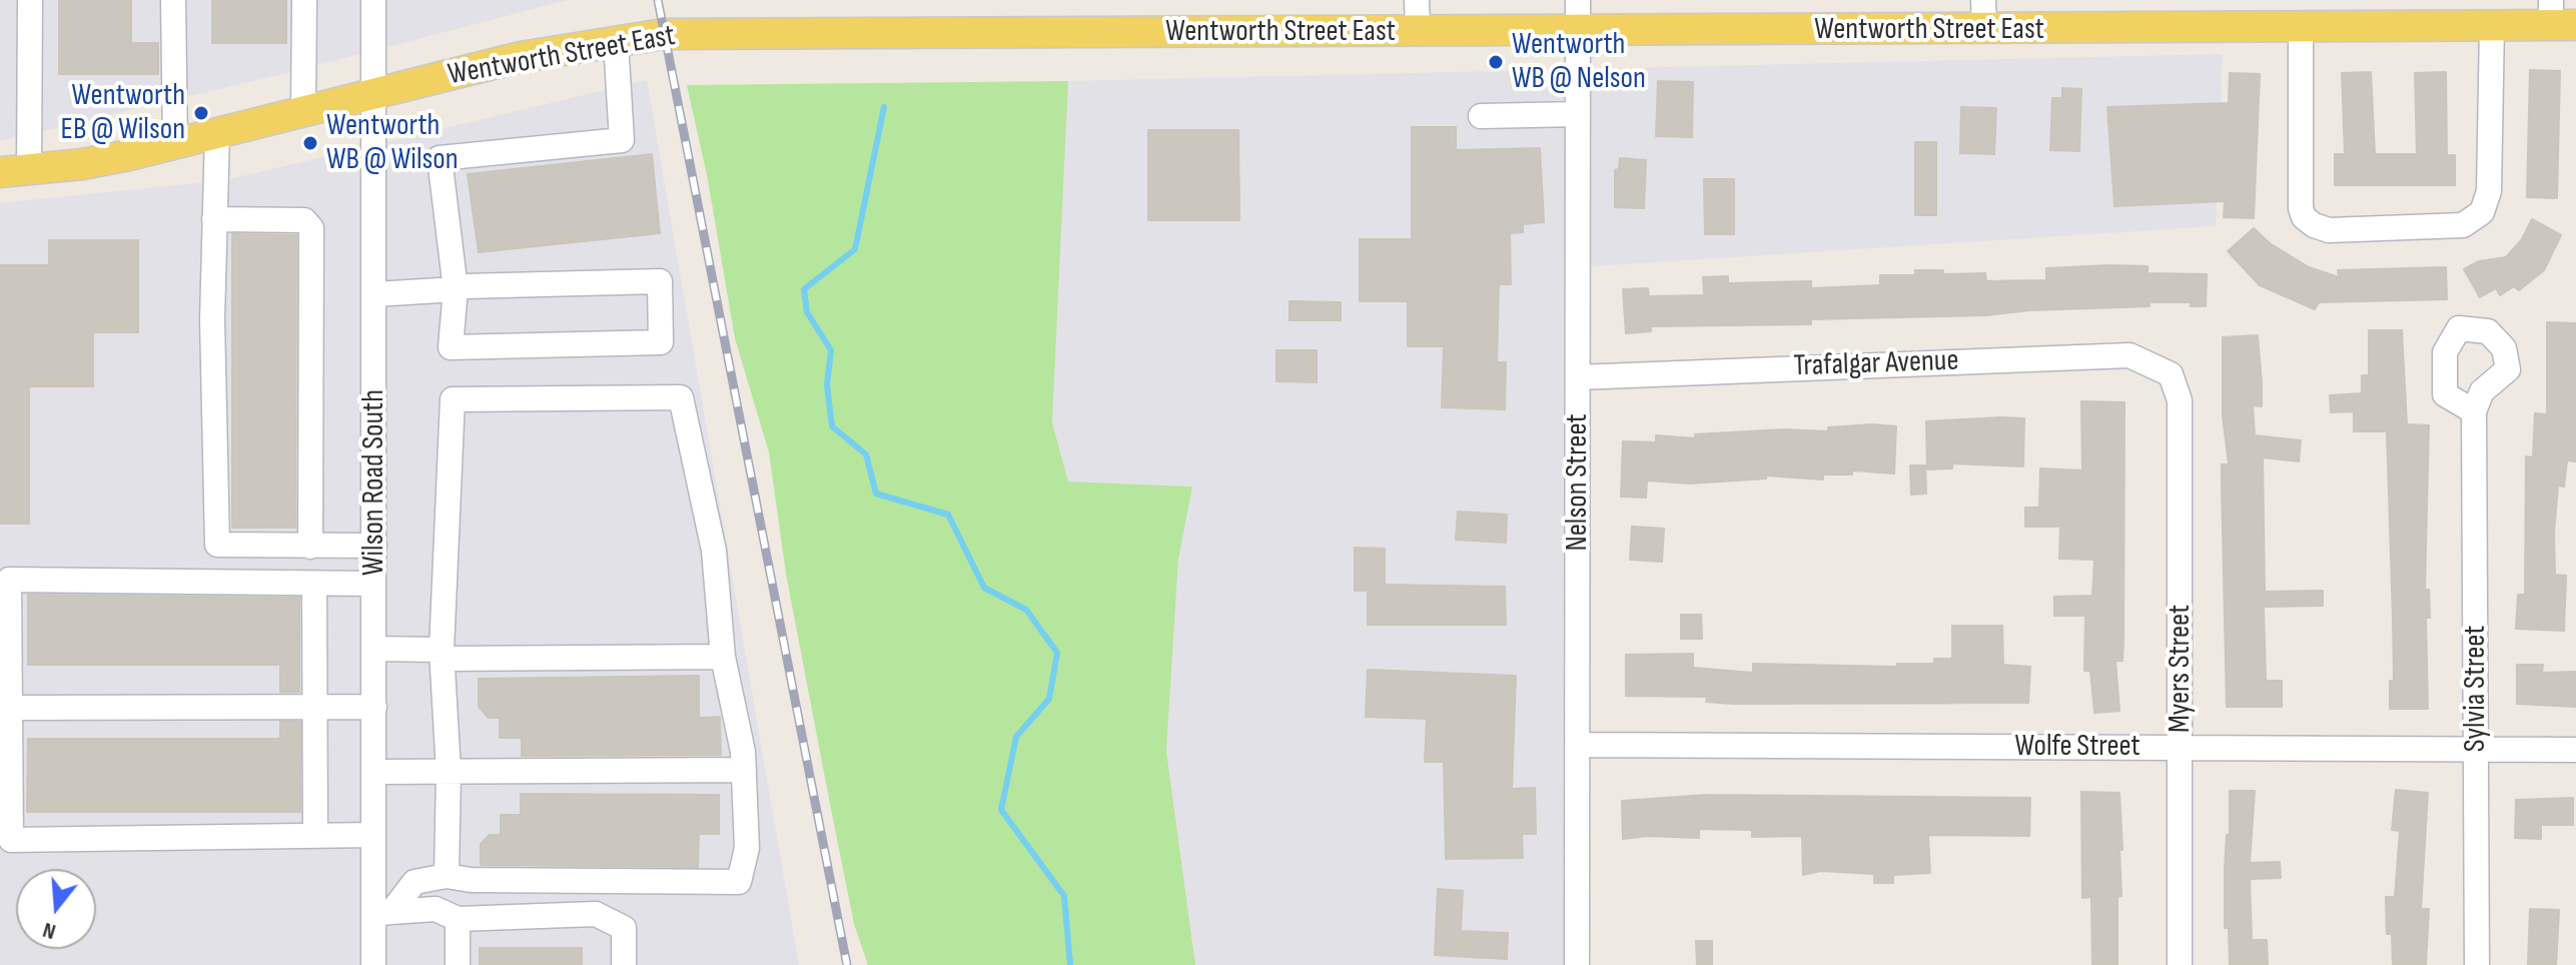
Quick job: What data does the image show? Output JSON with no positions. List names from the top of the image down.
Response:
{
  "streets": {
    "main road": ["Wentworth Street East"],
    "street": [
      "Trafalgar Avenue",
      "Wilson Road South",
      "Nelson Street",
      "Myers Street",
      "Sylvia Street",
      "Wolfe Street"
    ]
  },
  "crossings": [
    ["Wentworth Street East", "Wilson Road South"],
    ["Wentworth Street East", "Nelson Street"],
    ["Trafalgar Avenue", "Nelson Street"],
    ["Trafalgar Avenue", "Myers Street"],
    ["Nelson Street", "Wolfe Street"],
    ["Myers Street", "Wolfe Street"],
    ["Sylvia Street", "Wolfe Street"]
  ],
  "places": ["Wentworth WB @ Nelson", "Wentworth EB @ Wilson", "Wentworth WB @ Wilson"],
  "north": "bottom"
}
